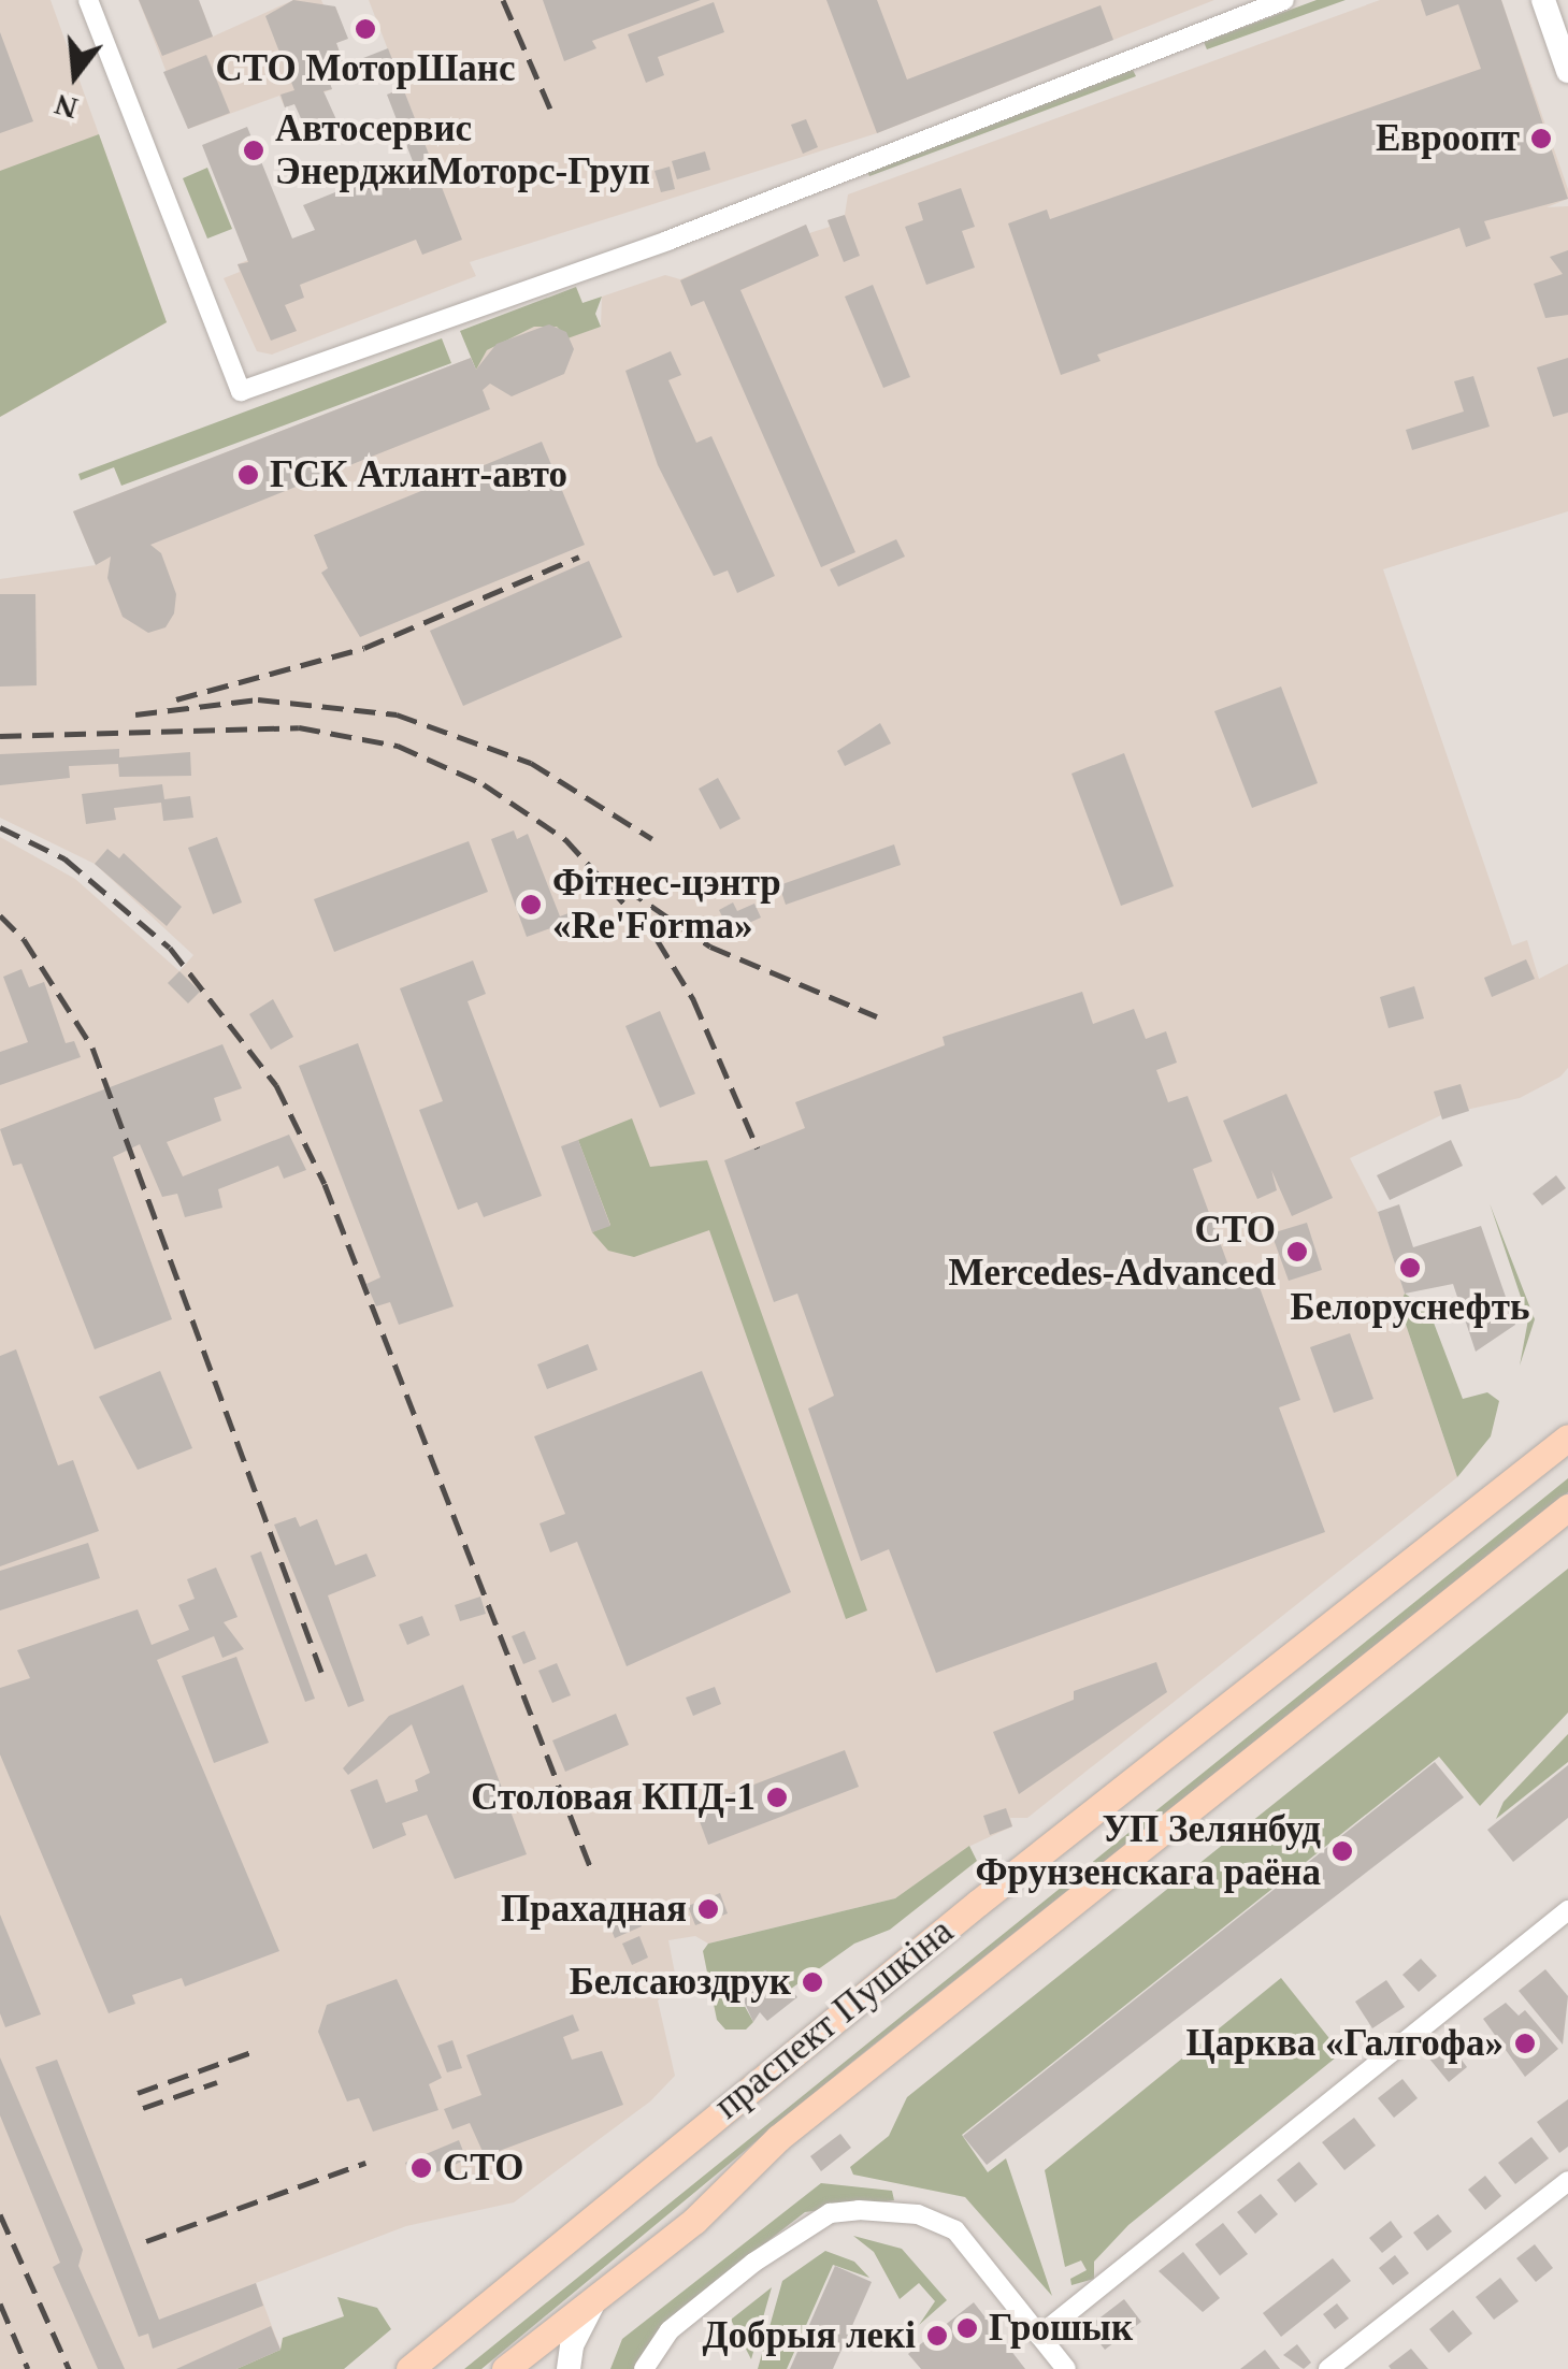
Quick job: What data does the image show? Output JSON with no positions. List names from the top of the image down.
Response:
{
  "streets": {
    "main road": ["праспект Пушкіна"]
  },
  "places": [
    "СТО МоторШанс",
    "Евроопт",
    "Автосервис ЭнерджиМоторс-Груп",
    "ГСК Атлант-авто",
    "Фітнес-цэнтр «Re'Forma»",
    "СТО Mercedes-Advanced",
    "Белоруснефть",
    "Столовая КПД-1",
    "УП Зелянбуд Фрунзенскага раёна",
    "Прахадная",
    "Белсаюздрук",
    "Царква «Галгофа»",
    "СТО",
    "Грошык",
    "Добрыя лекі"
  ],
  "north": "bottom"
}
